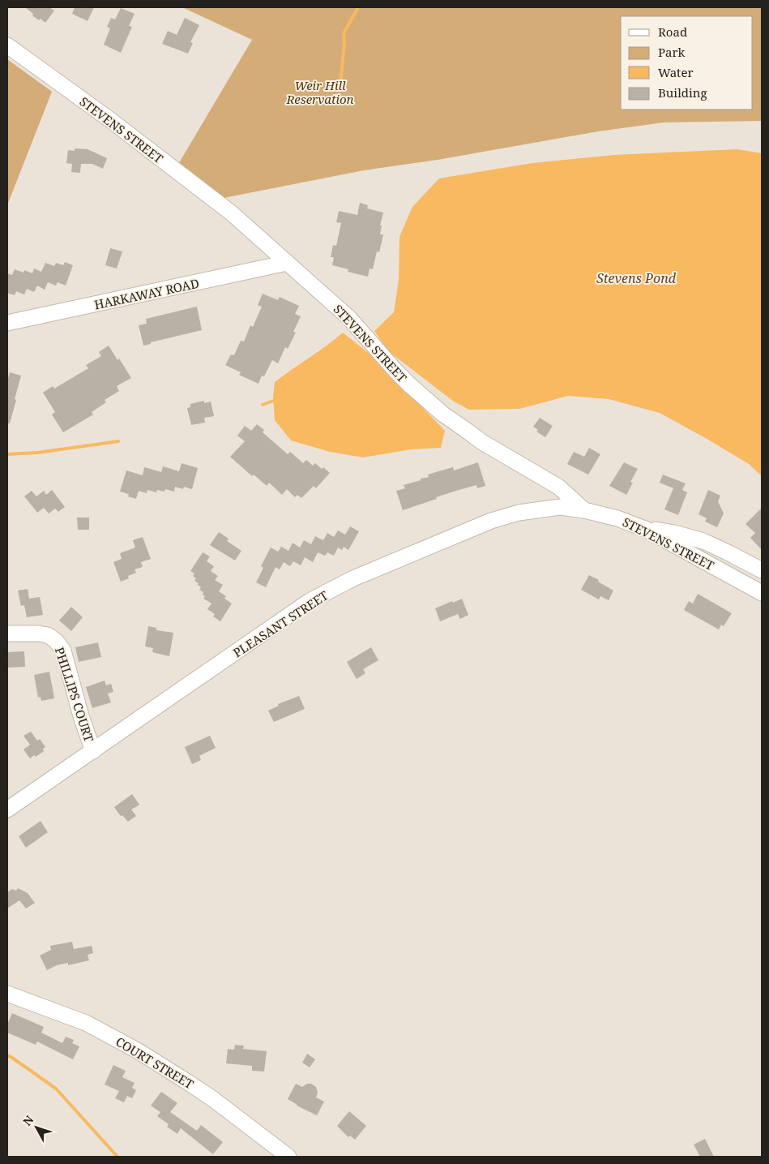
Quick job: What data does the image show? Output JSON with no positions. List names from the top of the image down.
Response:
{
  "streets": {
    "street": [
      "STEVENS STREET",
      "HARKAWAY ROAD",
      "PLEASANT STREET",
      "PHILLIPS COURT",
      "COURT STREET"
    ]
  },
  "crossings": [
    ["STEVENS STREET", "HARKAWAY ROAD"],
    ["STEVENS STREET", "PLEASANT STREET"],
    ["PLEASANT STREET", "PHILLIPS COURT"]
  ],
  "water": ["Stevens Pond"],
  "parks": ["Weir Hill Reservation"],
  "legend": [
    "Road",
    "Park",
    "Water",
    "Building"
  ],
  "north": "top left"
}
